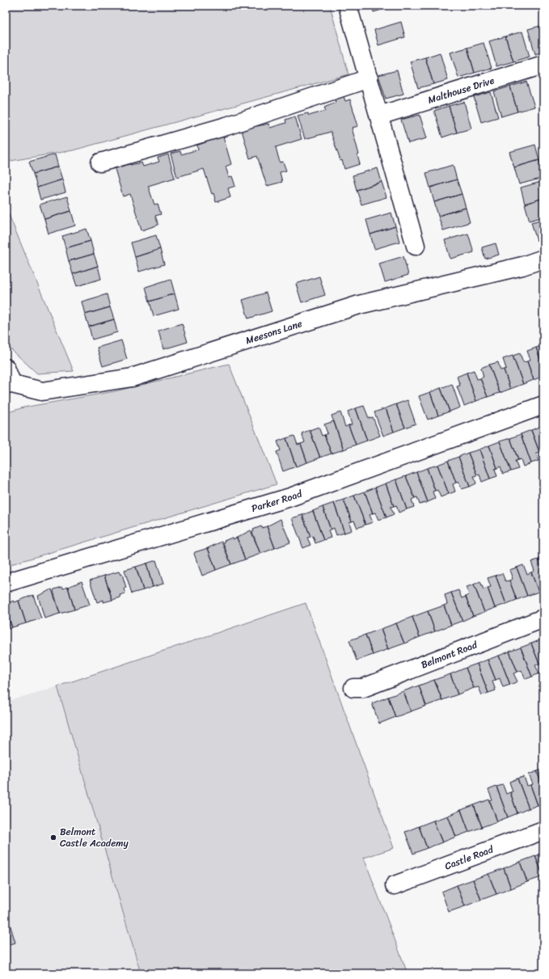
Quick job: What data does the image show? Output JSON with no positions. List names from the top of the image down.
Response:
{
  "streets": {
    "street": [
      "Malthouse Drive",
      "Meesons Lane",
      "Parker Road",
      "Belmont Road",
      "Castle Road"
    ]
  },
  "places": ["Belmont Castle Academy"]
}
